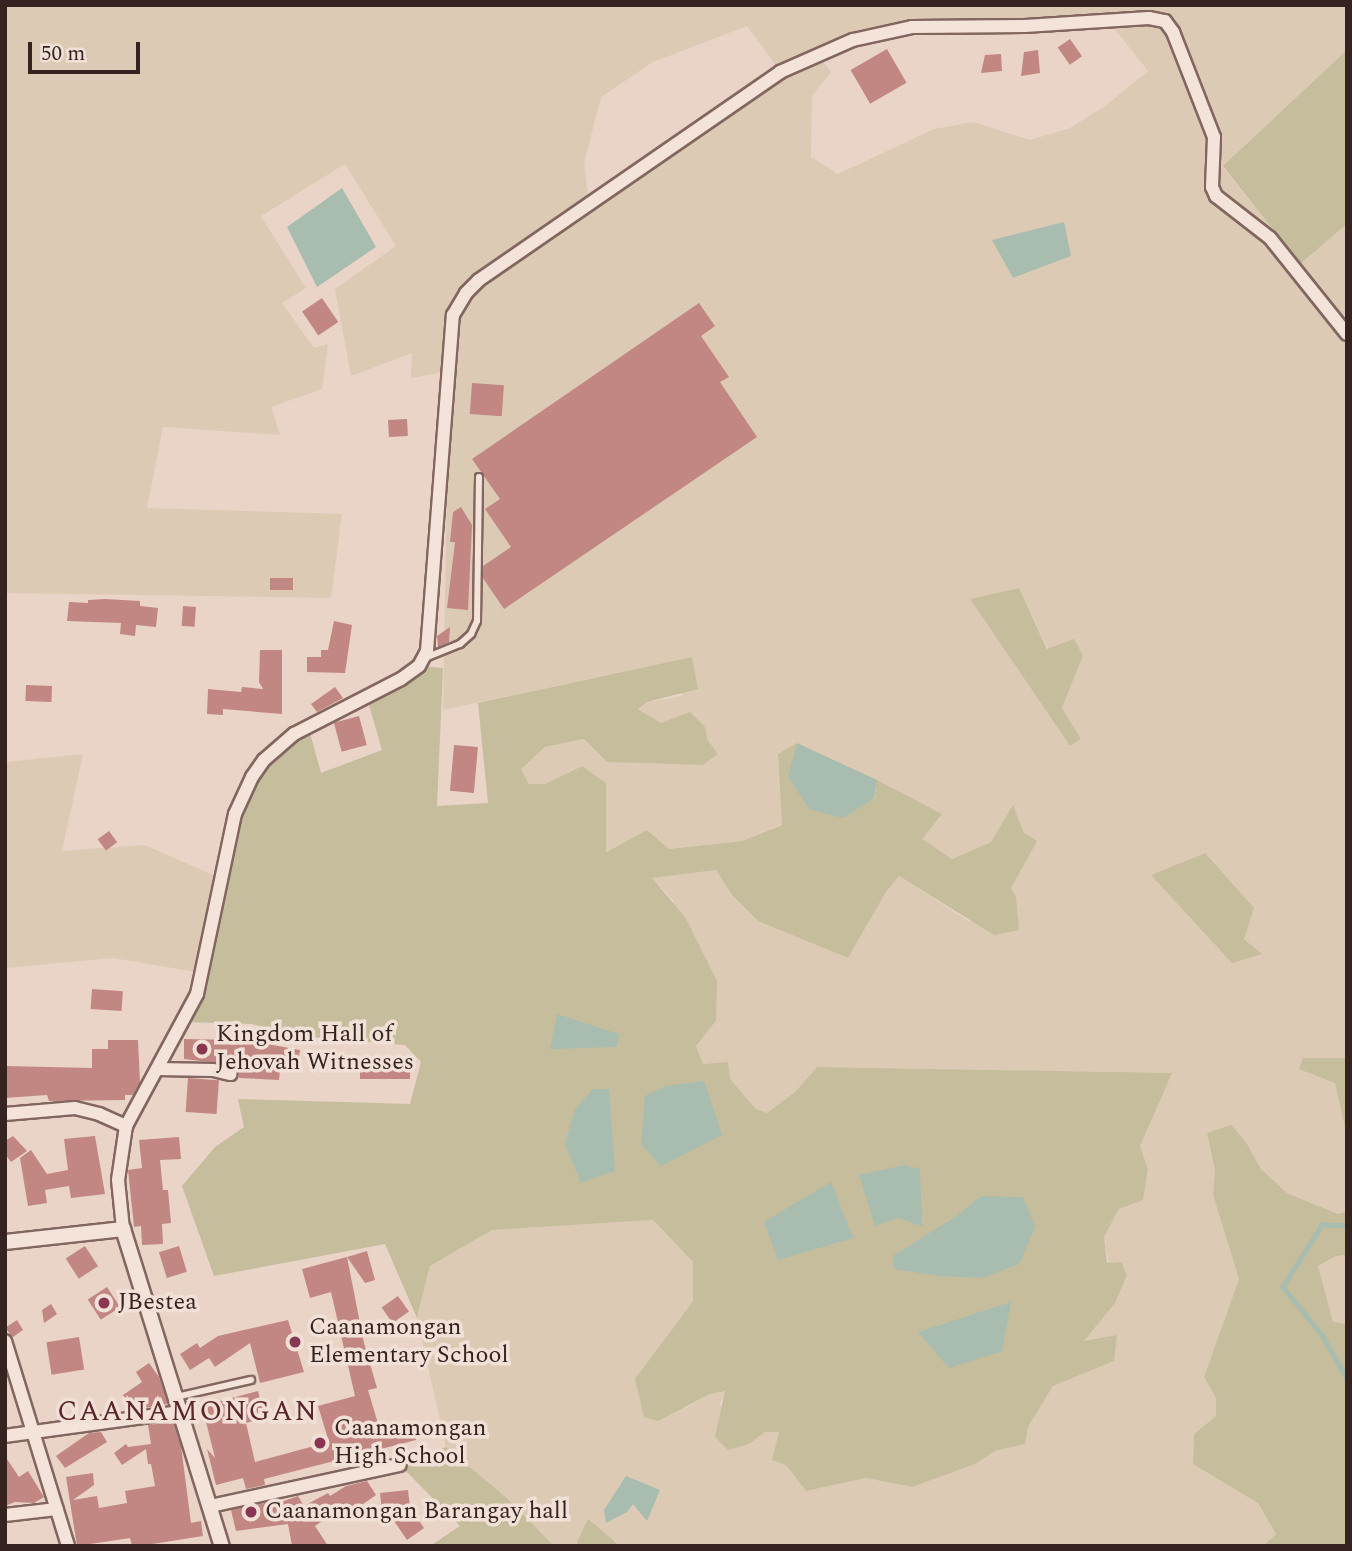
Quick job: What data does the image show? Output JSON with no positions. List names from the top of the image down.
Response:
{
  "districts": ["CAANAMONGAN"],
  "places": [
    "Kingdom Hall of Jehovah Witnesses",
    "JBestea",
    "Caanamongan Elementary School",
    "Caanamongan High School",
    "Caanamongan Barangay hall"
  ],
  "scale_bar": "50 m"
}
